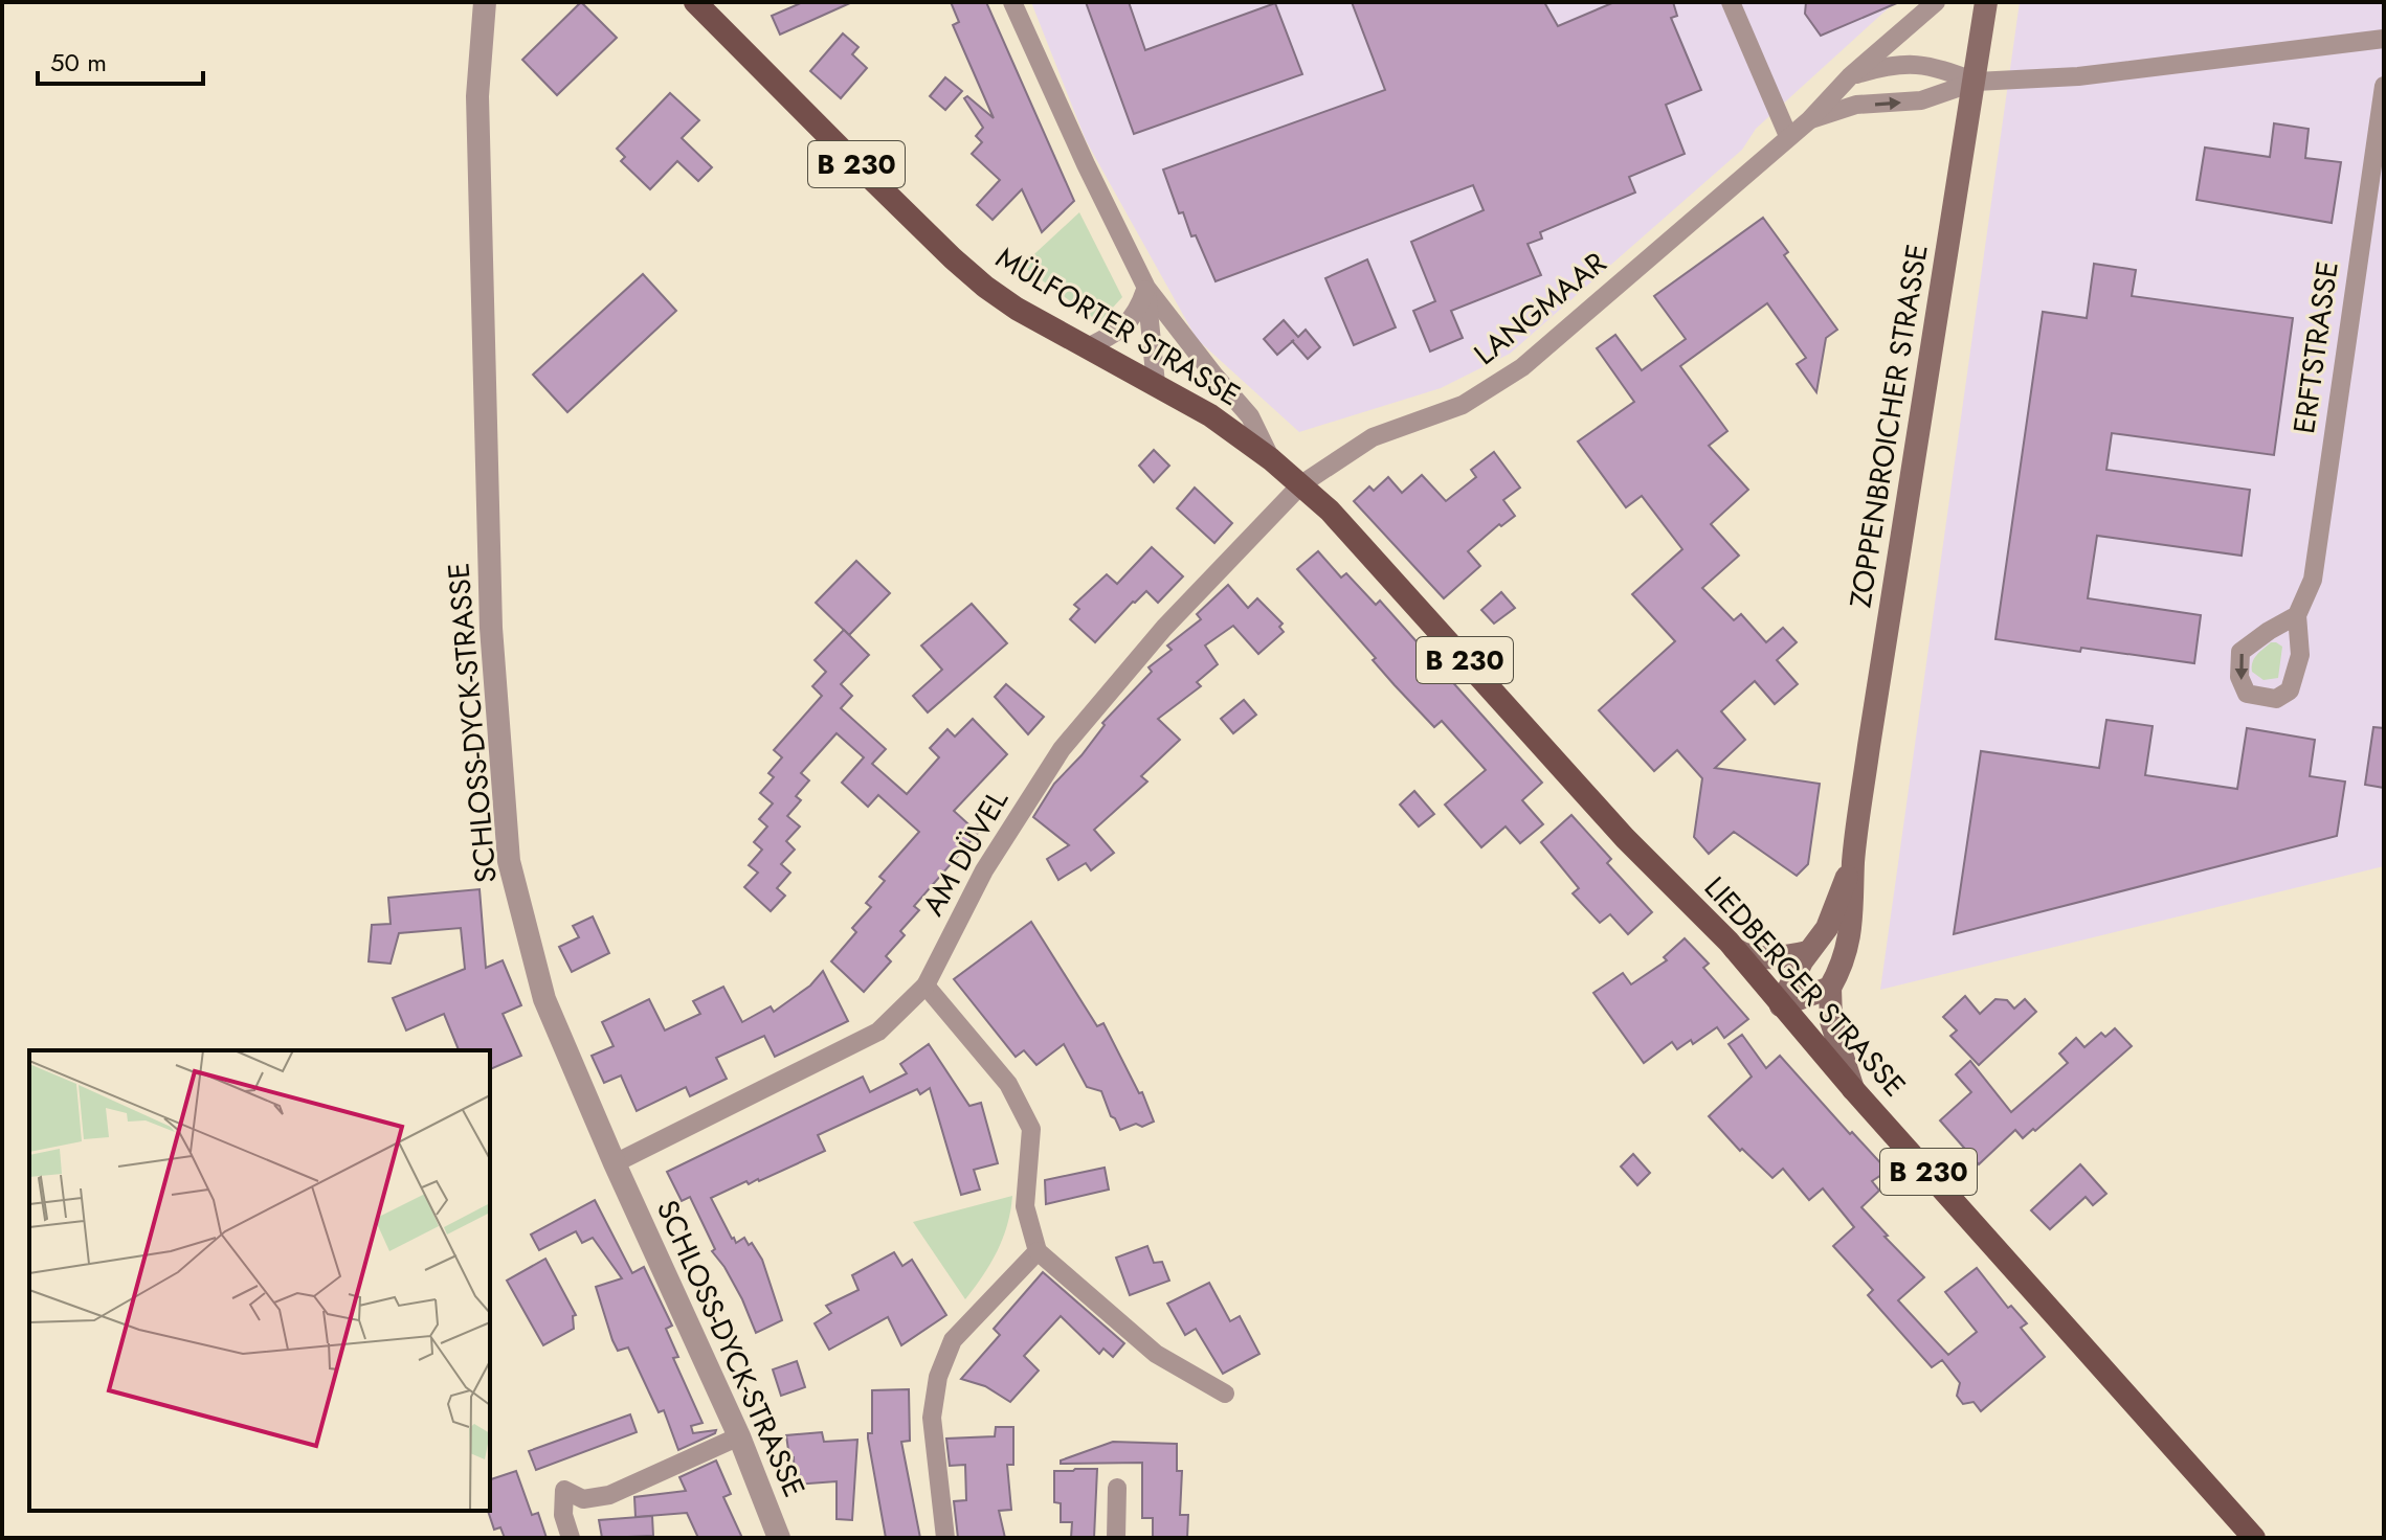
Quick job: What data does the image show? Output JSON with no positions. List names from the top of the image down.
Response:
{
  "streets": {
    "main road": [
      "B 230",
      "MÜLFORTER STRASSE",
      "ZOPPENBROICHER STRASSE",
      "LIEDBERGER STRASSE"
    ],
    "street": [
      "LANGMAAR",
      "ERFTSTRASSE",
      "SCHLOSS-DYCK-STRASSE",
      "AM DÜVEL"
    ]
  },
  "crossings": [
    ["LANGMAAR", "MÜLFORTER STRASSE"],
    ["LANGMAAR", "ZOPPENBROICHER STRASSE"],
    ["LANGMAAR", "AM DÜVEL"],
    ["LANGMAAR", "LIEDBERGER STRASSE"],
    ["MÜLFORTER STRASSE", "AM DÜVEL"],
    ["MÜLFORTER STRASSE", "LIEDBERGER STRASSE"],
    ["ZOPPENBROICHER STRASSE", "LIEDBERGER STRASSE"],
    ["SCHLOSS-DYCK-STRASSE", "AM DÜVEL"],
    ["AM DÜVEL", "LIEDBERGER STRASSE"]
  ],
  "scale_bar": "50 m"
}
